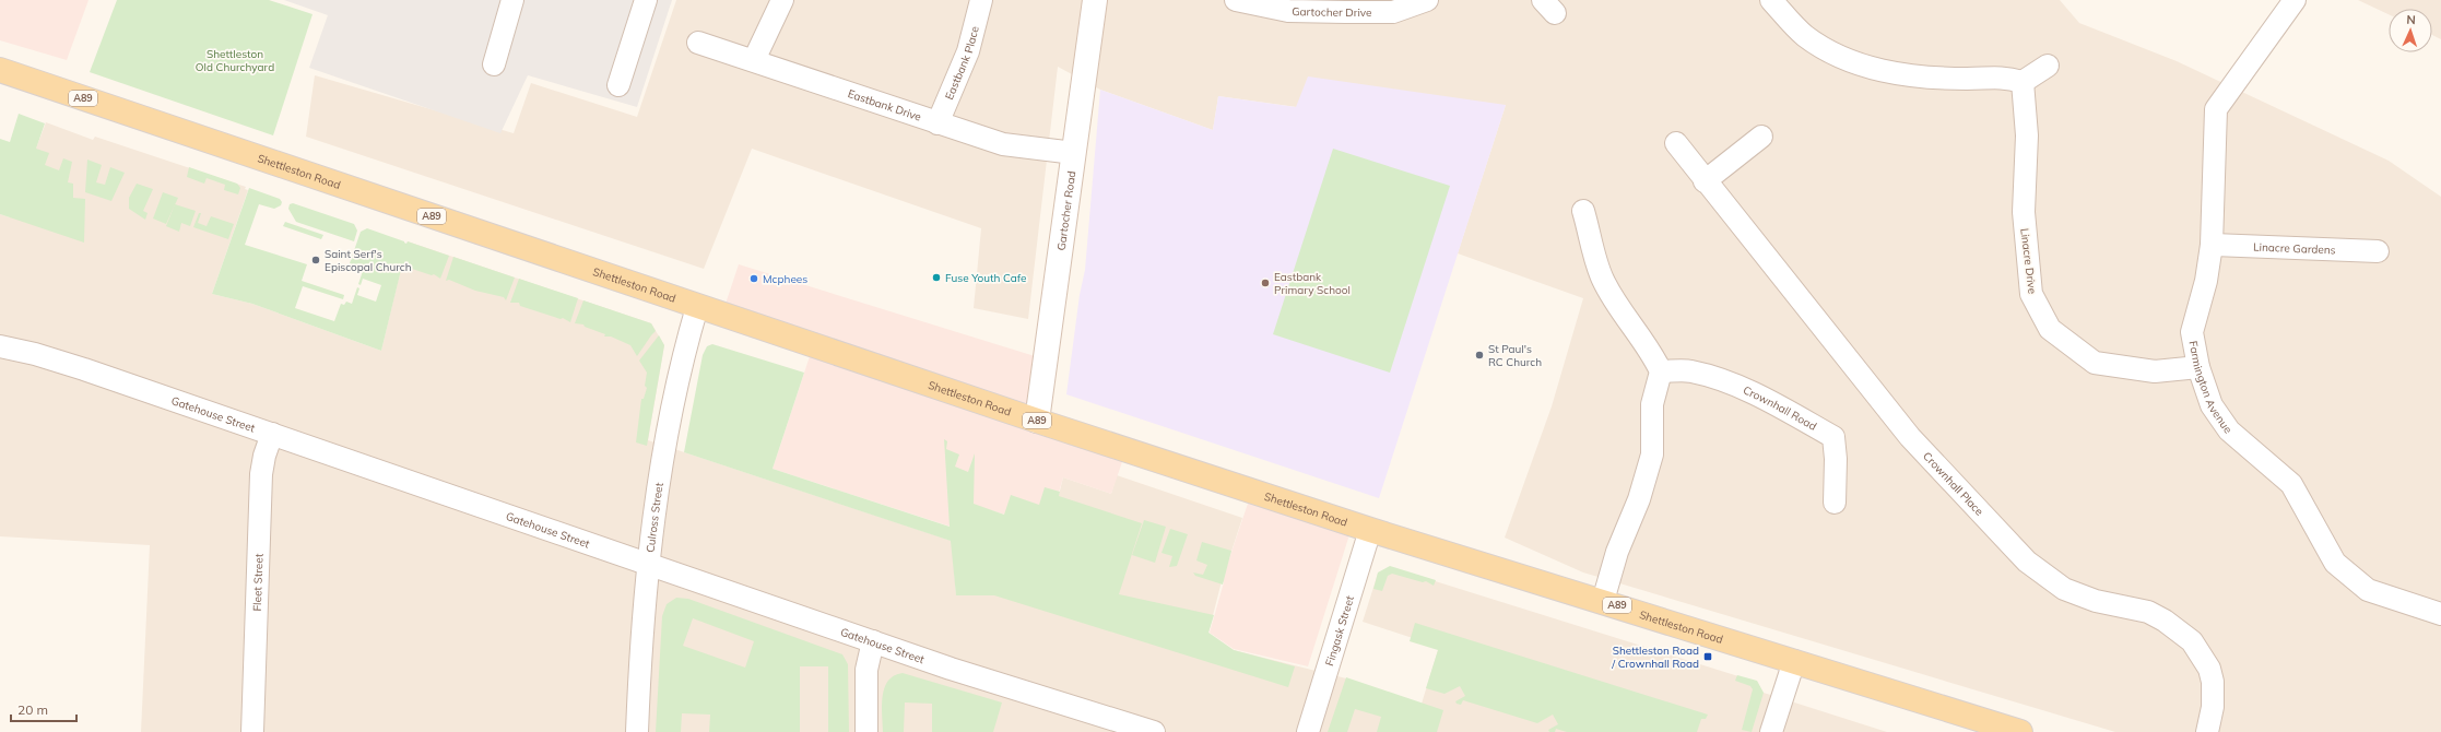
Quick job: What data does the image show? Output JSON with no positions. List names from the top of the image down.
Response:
{
  "streets": {
    "main road": ["A89", "Shettleston Road", "Gartocher Road"],
    "street": [
      "Gartocher Drive",
      "Eastbank Place",
      "Eastbank Drive",
      "Linacre Gardens",
      "Linacre Drive",
      "Farmington Avenue",
      "Crownhall Road",
      "Gatehouse Street",
      "Crownhall Place",
      "Culross Street",
      "Fleet Street",
      "Fingask Street"
    ]
  },
  "crossings": [
    ["Eastbank Place", "Eastbank Drive"],
    ["Eastbank Drive", "Gartocher Road"],
    ["Shettleston Road", "Gartocher Road"],
    ["Shettleston Road", "Culross Street"],
    ["Shettleston Road", "Fingask Street"],
    ["Linacre Gardens", "Farmington Avenue"],
    ["Linacre Drive", "Farmington Avenue"],
    ["Gatehouse Street", "Culross Street"],
    ["Gatehouse Street", "Fleet Street"]
  ],
  "parks": ["Shettleston Old Churchyard"],
  "places": {
    "other": [
      "Saint Serf's Episcopal Church",
      "Fuse Youth Cafe",
      "Mcphees",
      "Eastbank Primary School",
      "St Paul's RC Church"
    ],
    "transit": ["Shettleston Road / Crownhall Road"]
  },
  "scale_bar": "20 m",
  "north": "top"
}
